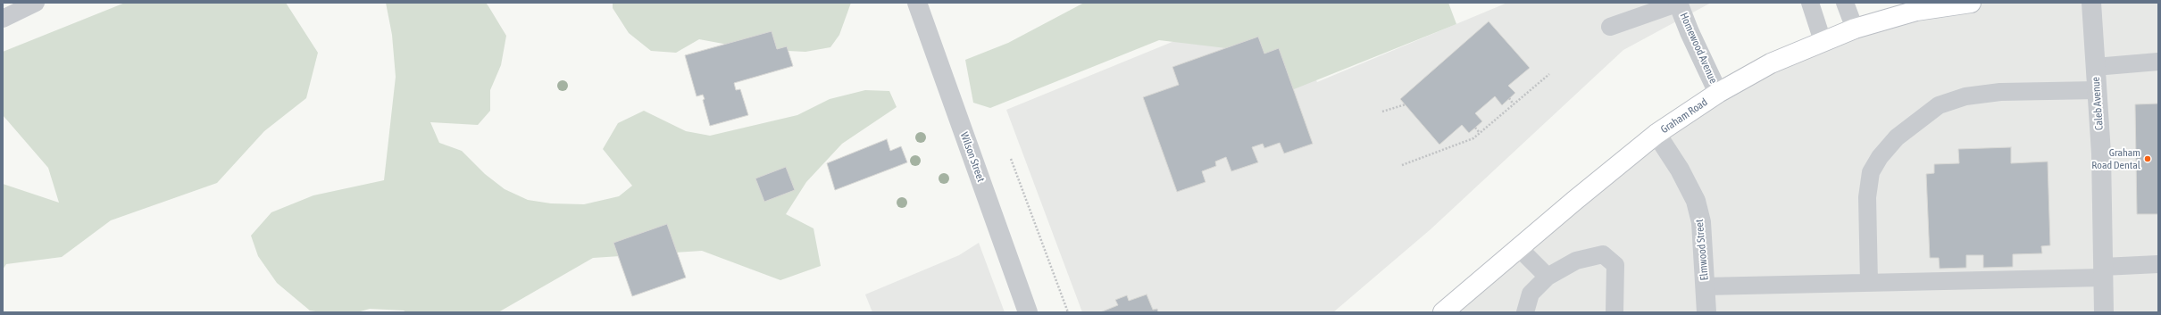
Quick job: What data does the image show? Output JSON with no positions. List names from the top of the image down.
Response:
{
  "streets": {
    "main road": ["Graham Road"],
    "street": [
      "Homewood Avenue",
      "Caleb Avenue",
      "Wilson Street",
      "Elmwood Street"
    ]
  },
  "crossings": [
    ["Homewood Avenue", "Graham Road"],
    ["Graham Road", "Elmwood Street"]
  ],
  "places": ["Graham Road Dental"]
}
